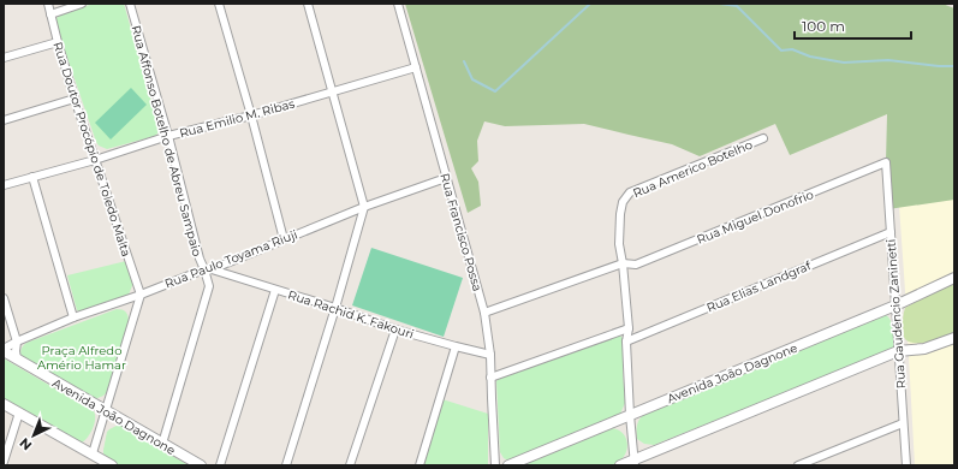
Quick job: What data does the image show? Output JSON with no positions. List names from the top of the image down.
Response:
{
  "streets": {
    "street": [
      "Rua Emilio M. Ribas",
      "Rua Affonso Botelho de Abreu Sampaio",
      "Rua Doutor Procópio de Toledo Malta",
      "Rua Americo Botelho",
      "Rua Miguel Donofrio",
      "Rua Francisco Possa",
      "Rua Paulo Toyama Riuji",
      "Rua Elias Landgraf",
      "Rua Rachid K. Fakouri",
      "Rua Gaudéncio Zaninetti",
      "Avenida João Dagnone"
    ]
  },
  "crossings": [
    ["Rua Emilio M. Ribas", "Rua Affonso Botelho de Abreu Sampaio"],
    ["Rua Emilio M. Ribas", "Rua Doutor Procópio de Toledo Malta"],
    ["Rua Emilio M. Ribas", "Rua Francisco Possa"],
    ["Rua Affonso Botelho de Abreu Sampaio", "Rua Paulo Toyama Riuji"],
    ["Rua Affonso Botelho de Abreu Sampaio", "Rua Rachid K. Fakouri"],
    ["Rua Affonso Botelho de Abreu Sampaio", "Avenida João Dagnone"],
    ["Rua Doutor Procópio de Toledo Malta", "Rua Paulo Toyama Riuji"],
    ["Rua Americo Botelho", "Rua Miguel Donofrio"],
    ["Rua Miguel Donofrio", "Rua Francisco Possa"],
    ["Rua Miguel Donofrio", "Rua Gaudéncio Zaninetti"],
    ["Rua Francisco Possa", "Rua Paulo Toyama Riuji"],
    ["Rua Francisco Possa", "Rua Rachid K. Fakouri"],
    ["Rua Paulo Toyama Riuji", "Rua Rachid K. Fakouri"],
    ["Rua Paulo Toyama Riuji", "Avenida João Dagnone"],
    ["Rua Elias Landgraf", "Rua Gaudéncio Zaninetti"],
    ["Rua Gaudéncio Zaninetti", "Avenida João Dagnone"]
  ],
  "parks": ["Praça Alfredo Amério Hamar"],
  "scale_bar": "100 m",
  "north": "bottom left"
}
